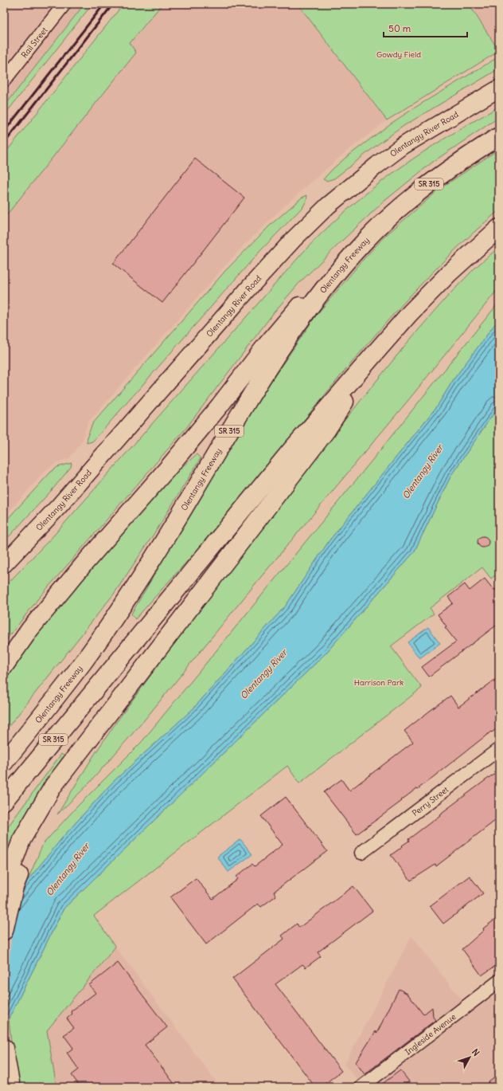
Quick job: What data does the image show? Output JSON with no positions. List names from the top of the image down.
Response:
{
  "streets": {
    "highway": ["SR 315", "Olentangy Freeway"],
    "main road": ["Olentangy River Road"],
    "street": ["Rail Street", "Perry Street", "Ingleside Avenue"]
  },
  "water": ["Olentangy River"],
  "parks": ["Gowdy Field", "Harrison Park"],
  "scale_bar": "50 m",
  "north": "top right"
}
